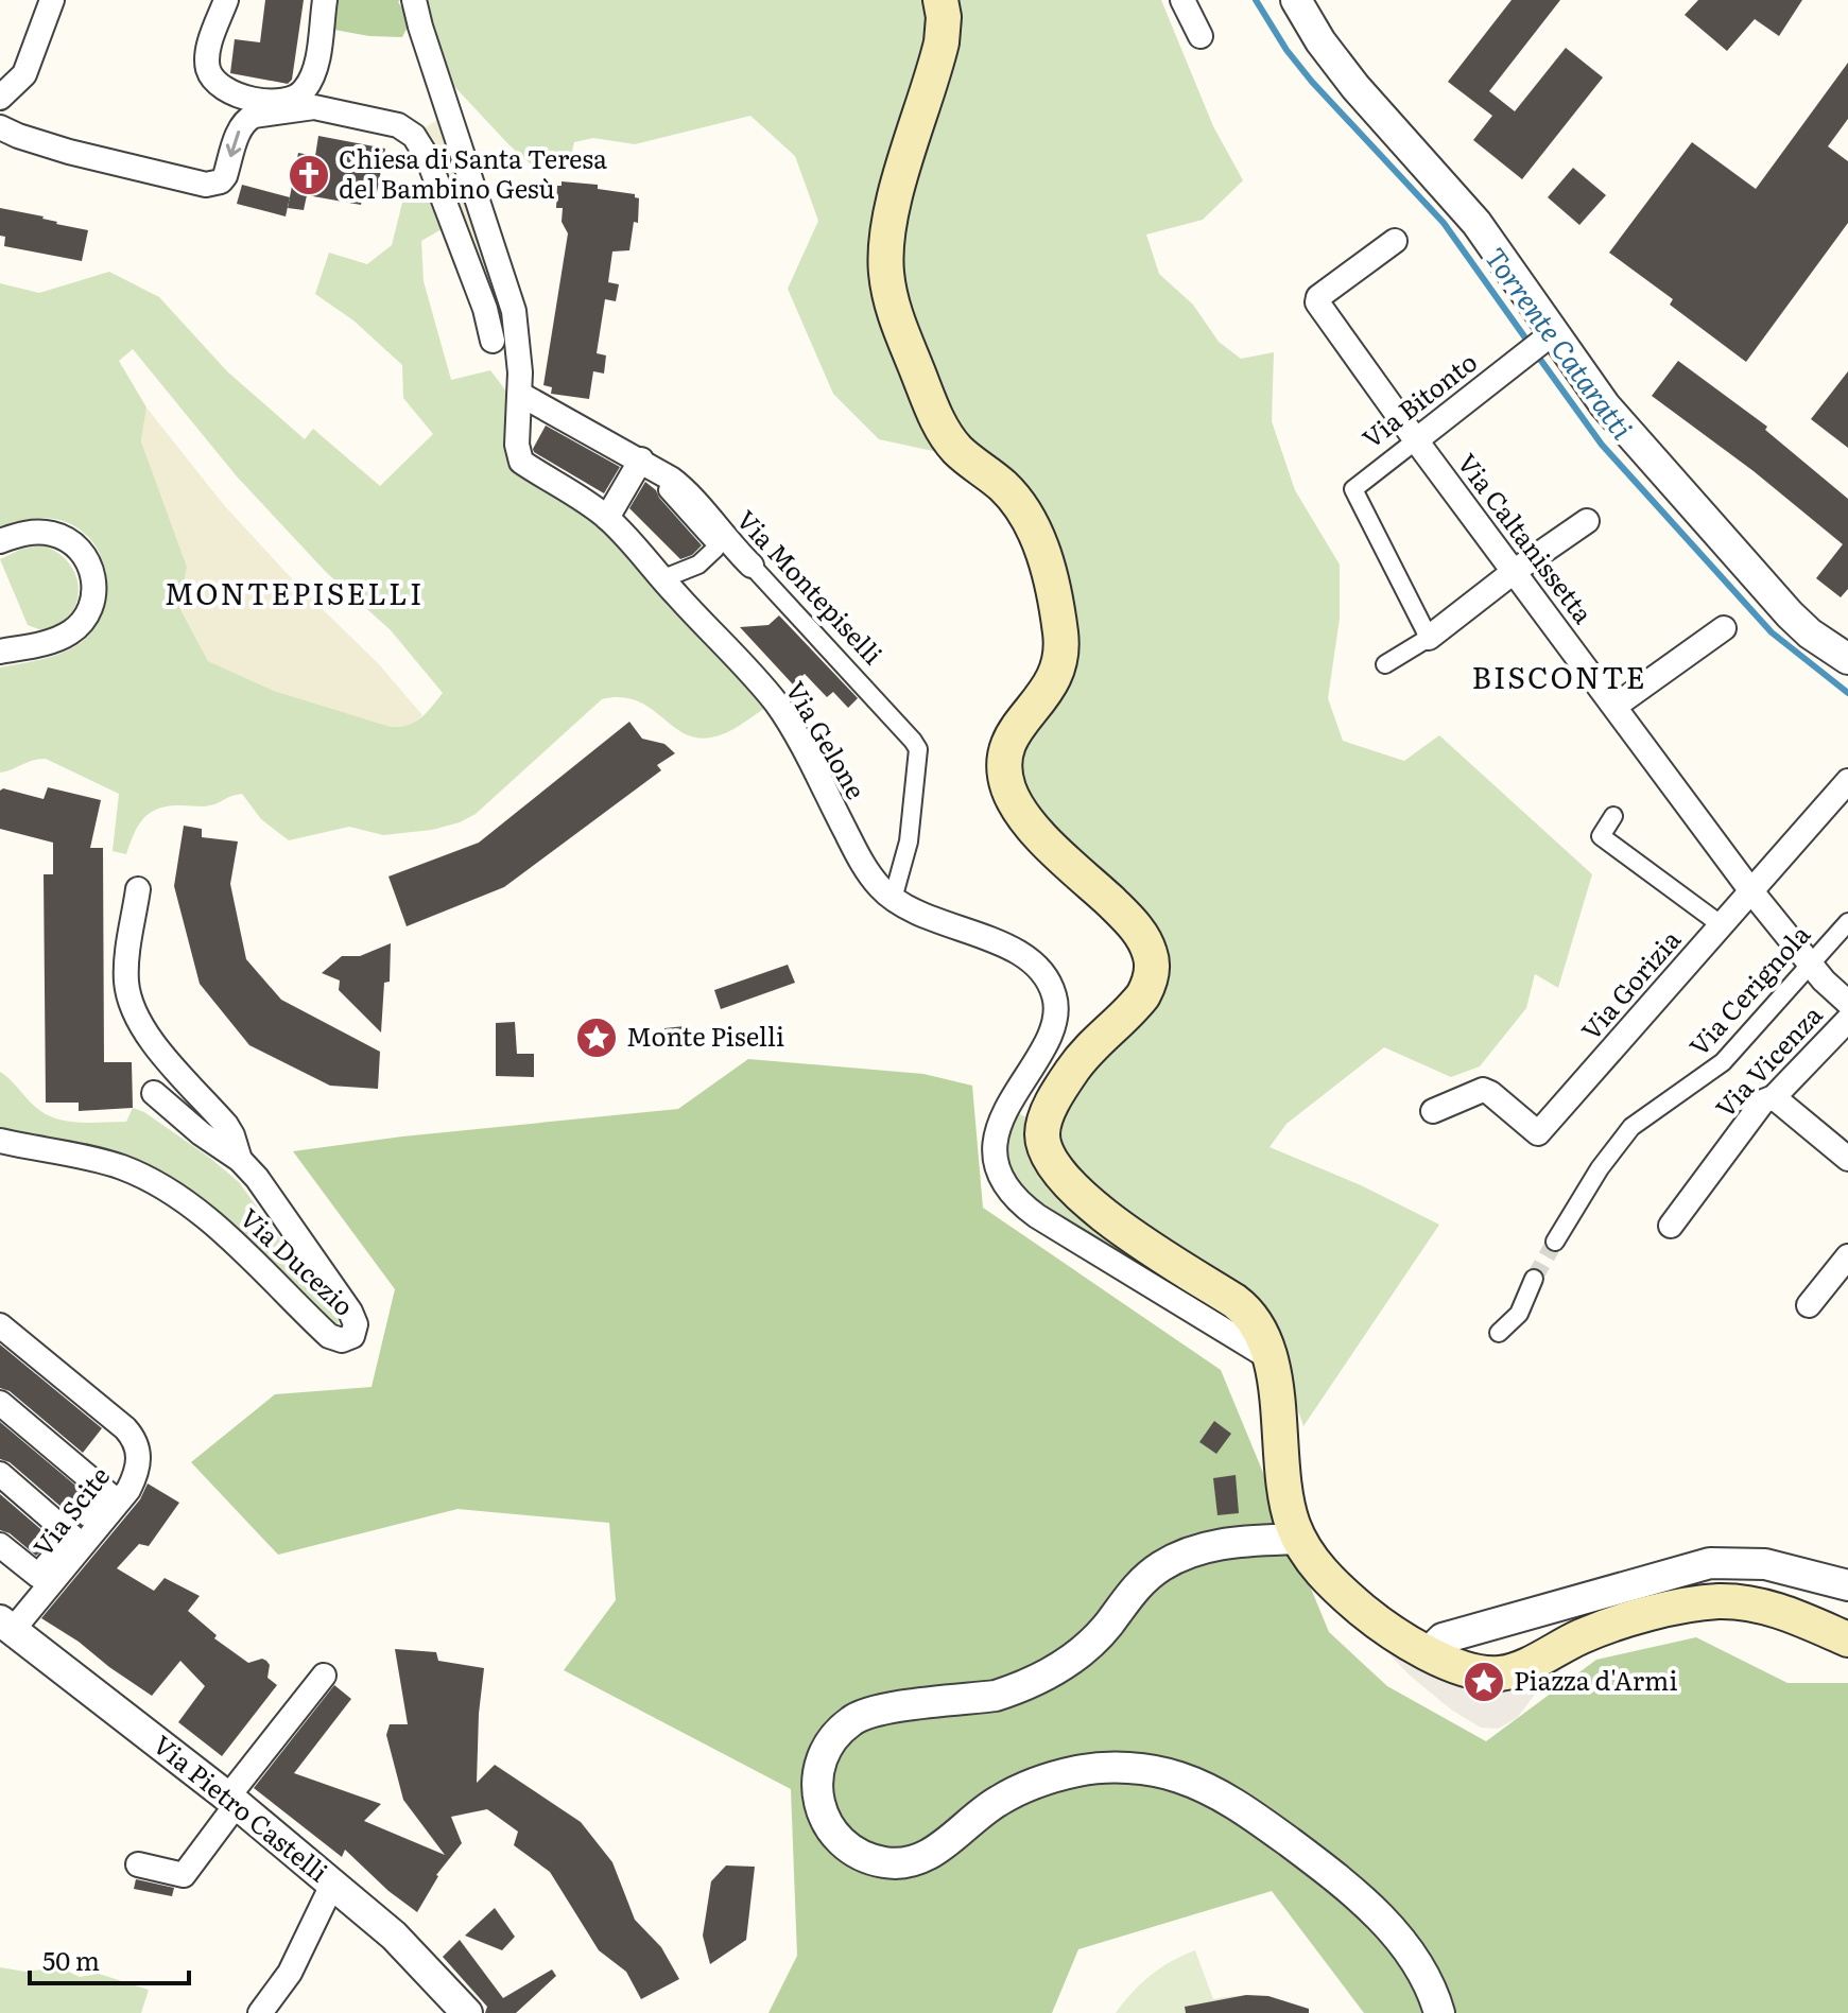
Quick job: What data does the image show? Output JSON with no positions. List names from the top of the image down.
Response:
{
  "streets": {
    "street": [
      "Via Bitonto",
      "Via Caltanissetta",
      "Via Montepiselli",
      "Via Gelone",
      "Via Gorizia",
      "Via Cerignola",
      "Via Vicenza",
      "Via Ducezio",
      "Via Scite",
      "Via Pietro Castelli"
    ]
  },
  "crossings": [
    ["Via Bitonto", "Via Caltanissetta"],
    ["Via Caltanissetta", "Via Gorizia"],
    ["Via Caltanissetta", "Via Cerignola"],
    ["Via Montepiselli", "Via Gelone"],
    ["Via Scite", "Via Pietro Castelli"]
  ],
  "districts": ["MONTEPISELLI", "BISCONTE"],
  "water": ["Torrente Cataratti"],
  "places": {
    "church": ["Chiesa di Santa Teresa del Bambino Gesù"],
    "place": ["Monte Piselli", "Piazza d'Armi"]
  },
  "scale_bar": "50 m"
}
